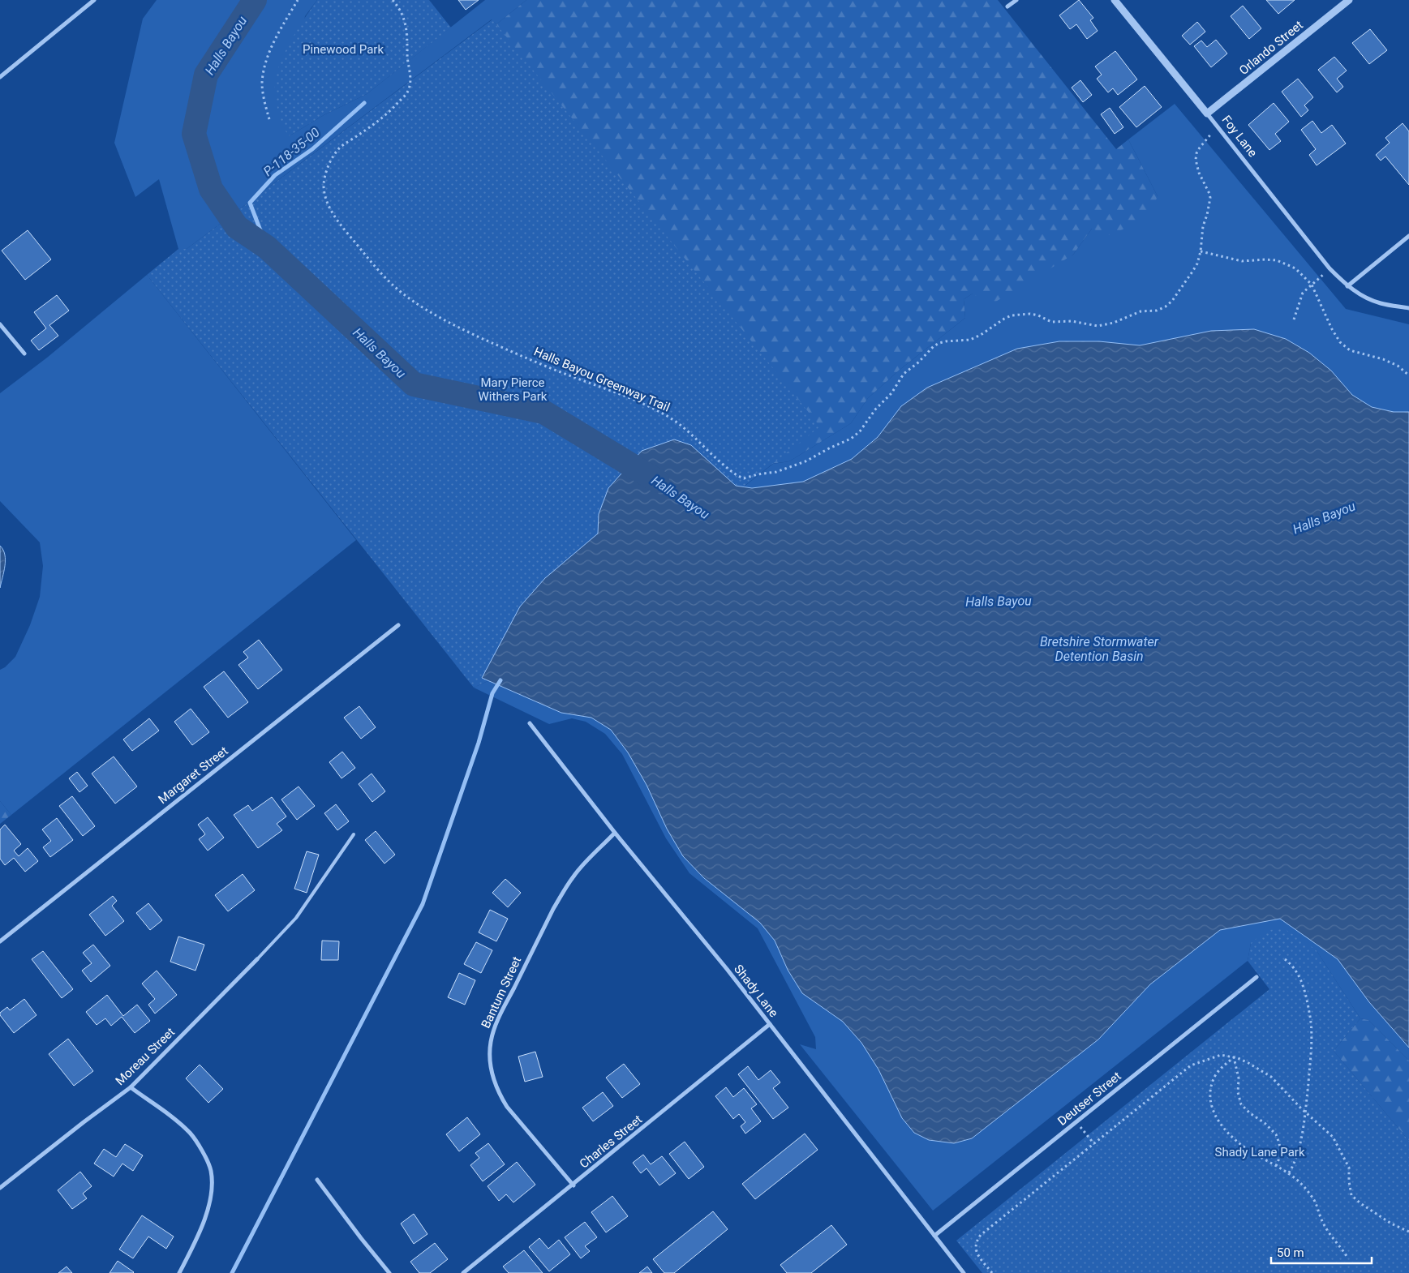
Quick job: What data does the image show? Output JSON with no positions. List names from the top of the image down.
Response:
{
  "streets": {
    "street": [
      "Orlando Street",
      "Foy Lane",
      "Margaret Street",
      "Shady Lane",
      "Bantum Street",
      "Moreau Street",
      "Deutser Street",
      "Charles Street"
    ],
    "path": ["Halls Bayou Greenway Trail"]
  },
  "crossings": [
    ["Orlando Street", "Foy Lane"],
    ["Foy Lane", "Halls Bayou Greenway Trail"],
    ["Shady Lane", "Bantum Street"],
    ["Shady Lane", "Deutser Street"],
    ["Shady Lane", "Charles Street"],
    ["Bantum Street", "Charles Street"]
  ],
  "water": ["Halls Bayou", "P-118-35-00", "Bretshire Stormwater Detention Basin"],
  "parks": ["Pinewood Park", "Mary Pierce Withers Park", "Shady Lane Park"],
  "scale_bar": "50 m"
}
